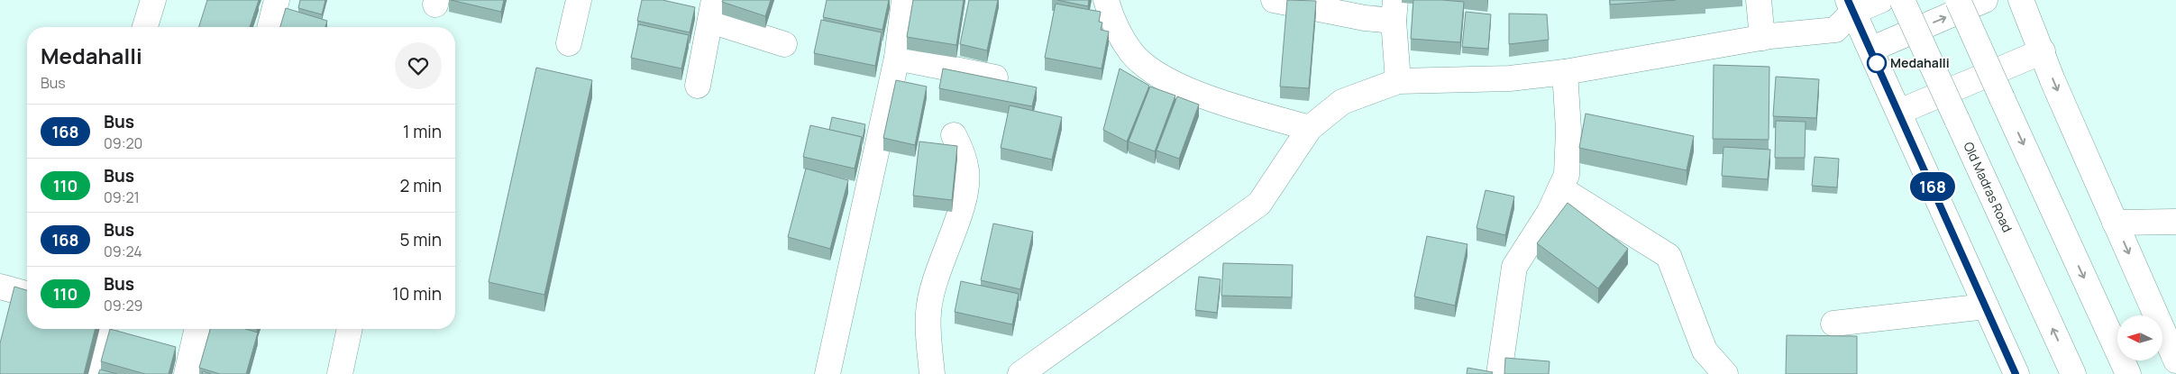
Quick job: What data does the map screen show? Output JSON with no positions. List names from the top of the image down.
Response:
{
  "streets": {
    "main road": ["Old Madras Road"]
  },
  "places": ["Medahalli"],
  "lines": ["bus line 168"],
  "north": "left",
  "page": {
    "on_map": "168",
    "heading": ["Medahalli", "Bus"],
    "list": [
      {
        "mark": "168",
        "name": "Bus",
        "note": "09:20",
        "value": "1 min"
      },
      {
        "mark": "110",
        "name": "Bus",
        "note": "09:21",
        "value": "2 min"
      },
      {
        "mark": "168",
        "name": "Bus",
        "note": "09:24",
        "value": "5 min"
      },
      {
        "mark": "110",
        "name": "Bus",
        "note": "09:29",
        "value": "10 min"
      }
    ]
  }
}
